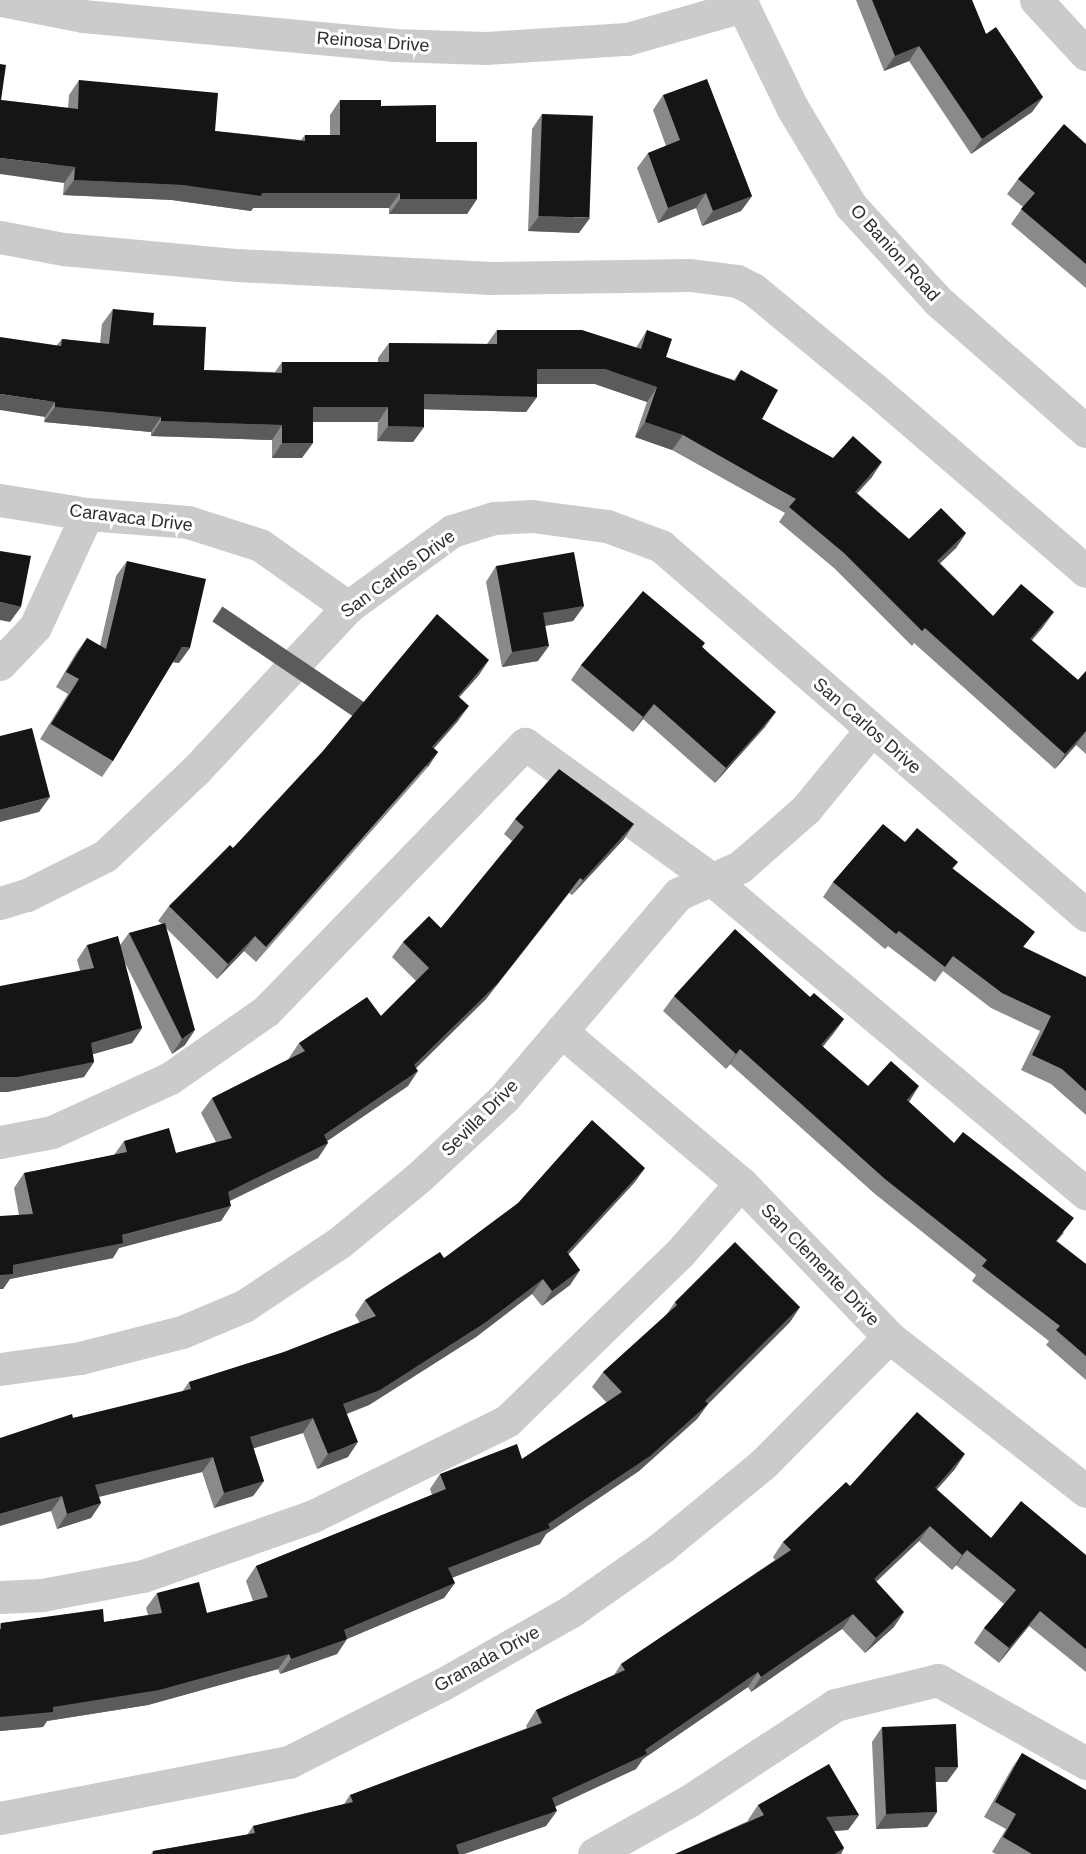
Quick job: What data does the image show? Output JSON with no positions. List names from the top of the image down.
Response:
{
  "streets": {
    "street": [
      "Reinosa Drive",
      "O Banion Road",
      "Caravaca Drive",
      "San Carlos Drive",
      "Sevilla Drive",
      "San Clemente Drive",
      "Granada Drive"
    ]
  },
  "crossings": [
    ["Reinosa Drive", "O Banion Road"],
    ["Caravaca Drive", "San Carlos Drive"],
    ["San Carlos Drive", "Sevilla Drive"],
    ["Sevilla Drive", "San Clemente Drive"],
    ["San Clemente Drive", "Granada Drive"]
  ]
}
